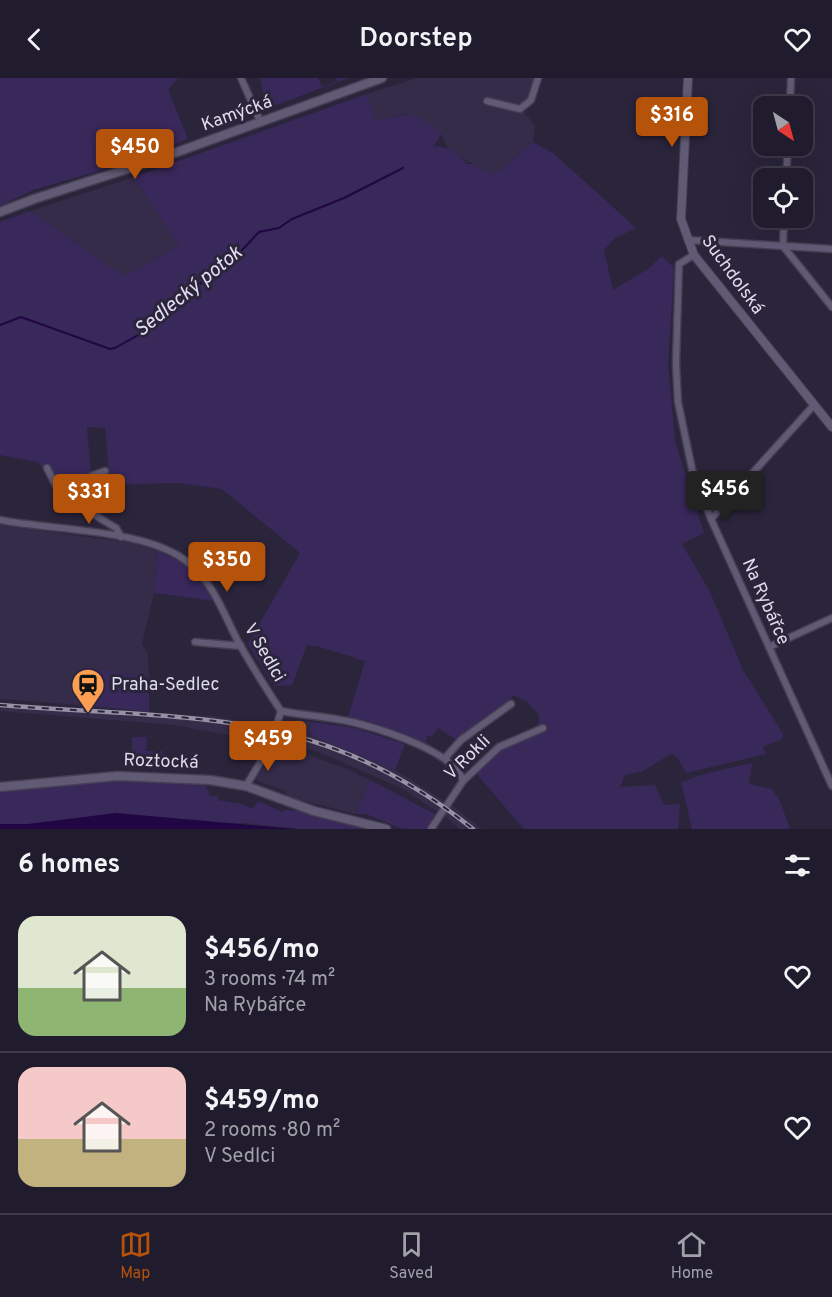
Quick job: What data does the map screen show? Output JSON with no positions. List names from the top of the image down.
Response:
{
  "streets": {
    "main road": ["Kamýcká", "Roztocká"],
    "street": [
      "Suchdolská",
      "Na Rybářce",
      "V Sedlci",
      "V Rokli"
    ]
  },
  "crossings": [
    ["Suchdolská", "Na Rybářce"],
    ["V Sedlci", "Roztocká"]
  ],
  "water": ["Sedlecký potok"],
  "places": {
    "station": ["Praha-Sedlec"]
  },
  "north": "bottom right",
  "page": {
    "header": "Doorstep",
    "price": [
      "$316",
      "$450",
      "$456",
      "$331",
      "$350",
      "$459"
    ],
    "heading": "6 homes",
    "list": [
      {
        "name": "$456/mo",
        "note": "3 rooms · 74 m² · Na Rybářce"
      },
      {
        "name": "$459/mo",
        "note": "2 rooms · 80 m² · V Sedlci"
      }
    ],
    "tabs": ["Map", "Saved", "Home"]
  }
}
